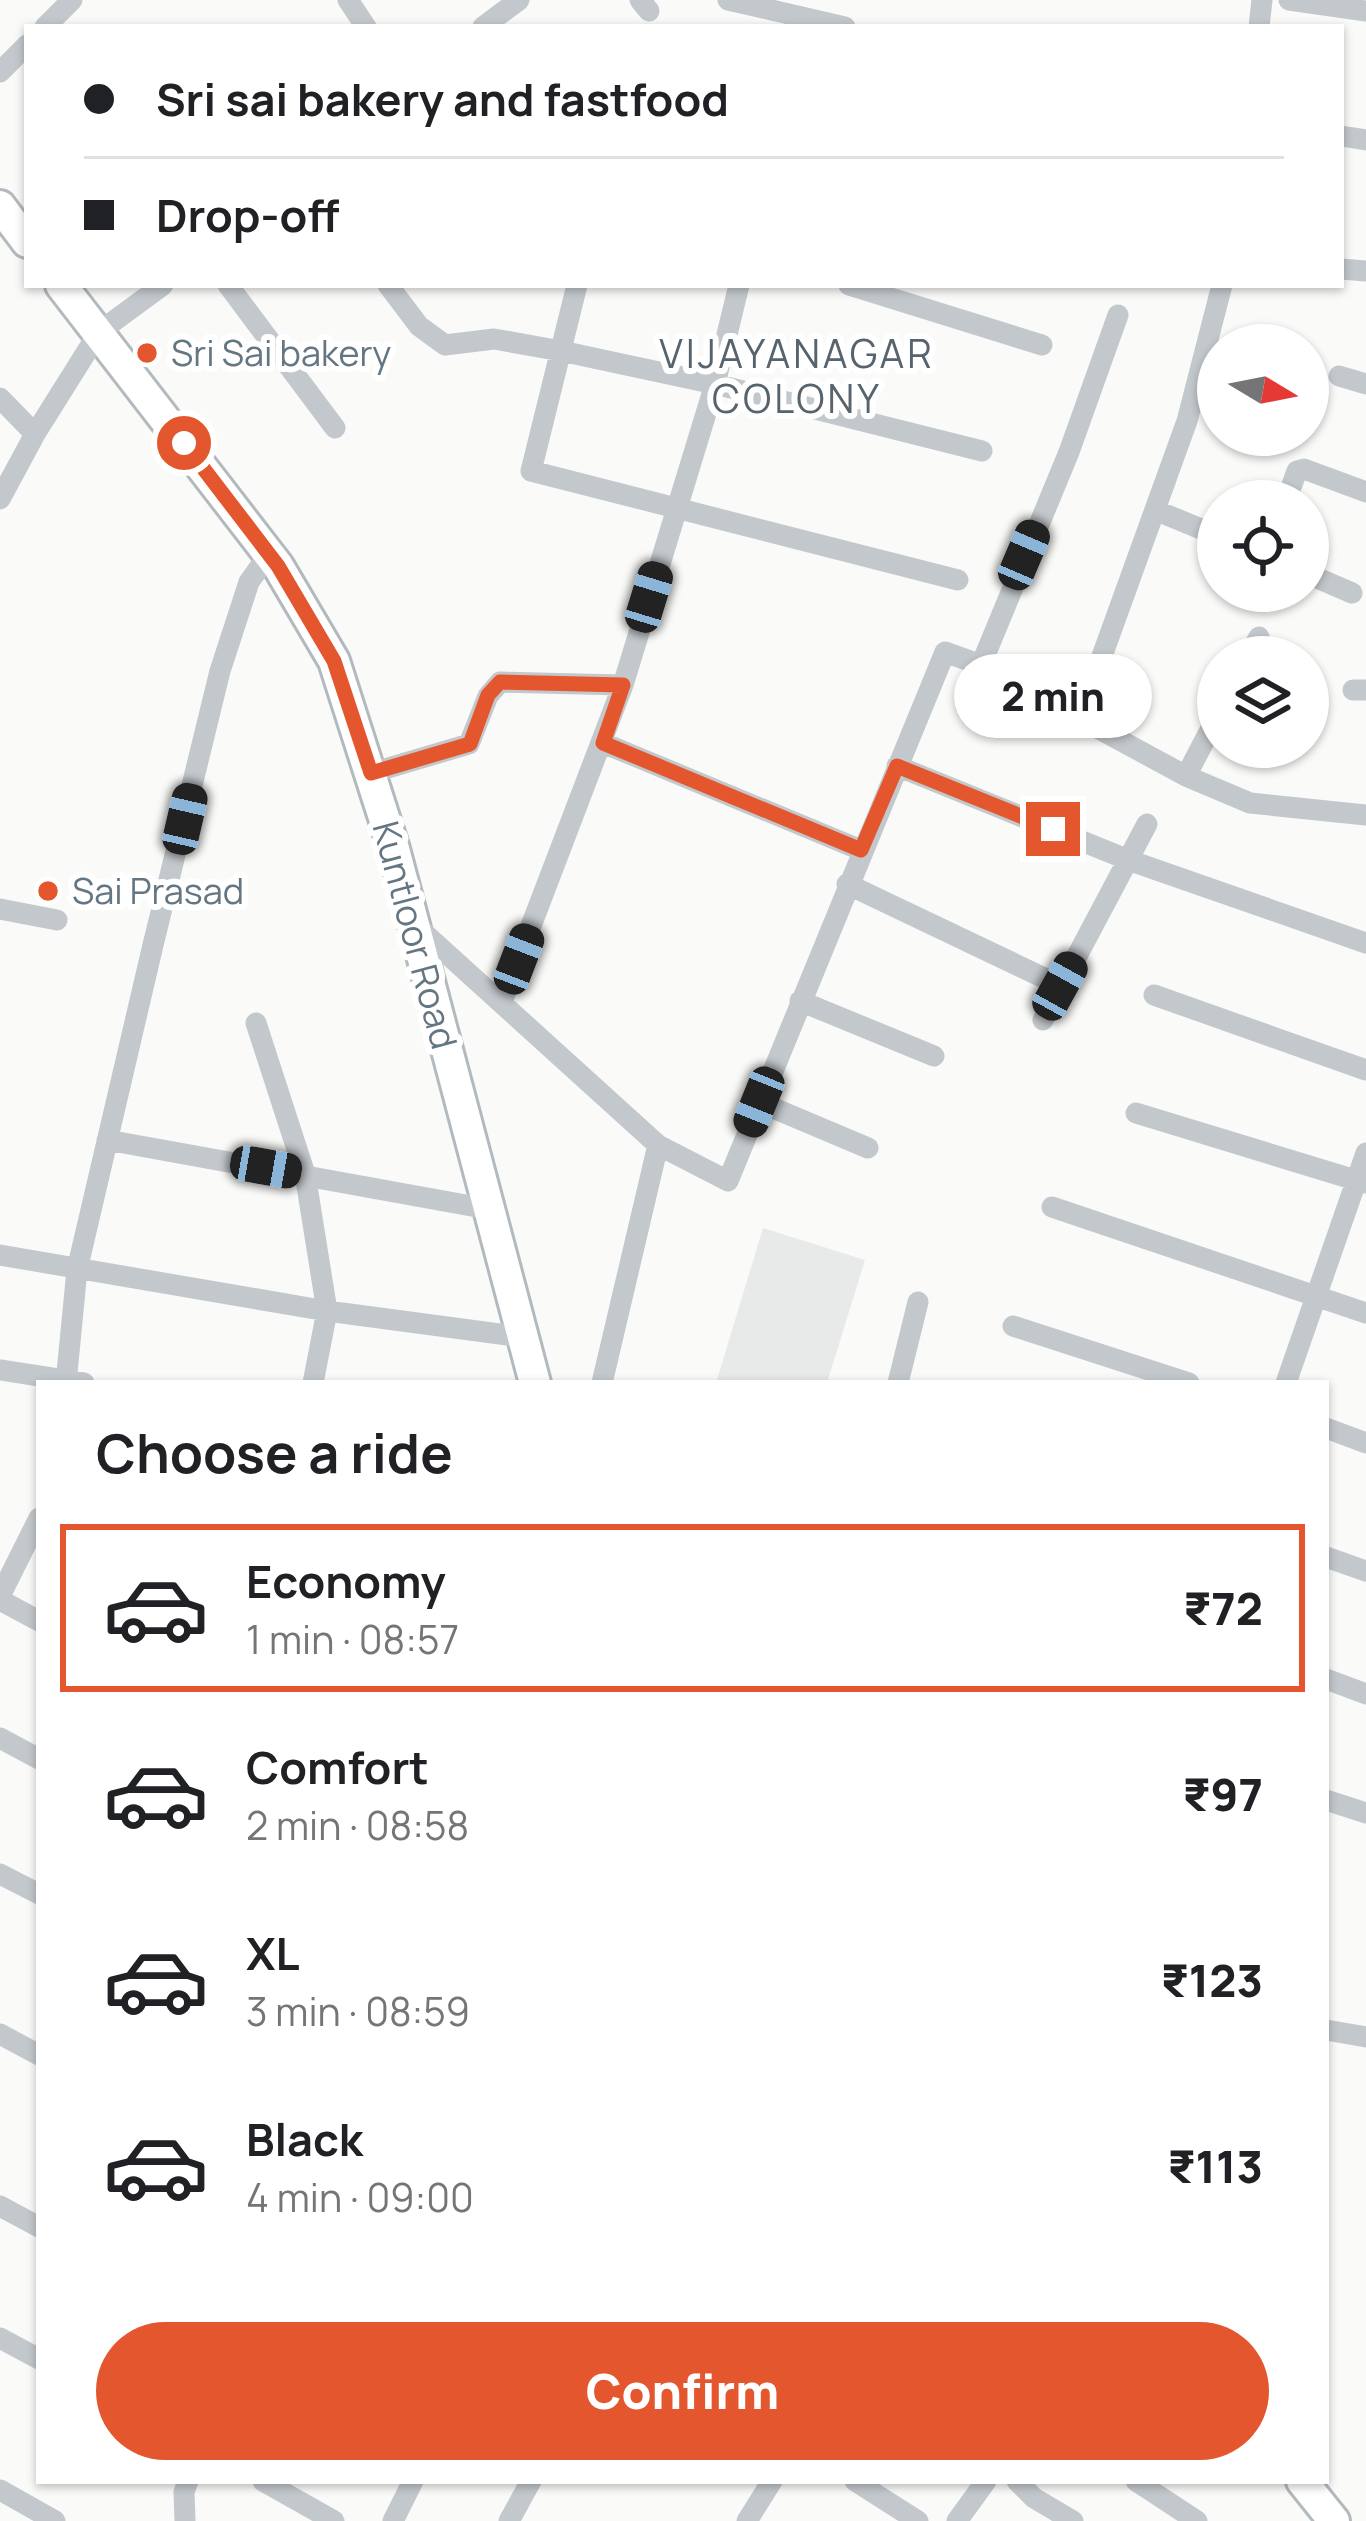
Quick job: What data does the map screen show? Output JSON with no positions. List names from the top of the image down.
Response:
{
  "streets": {
    "street": ["Kuntloor Road"]
  },
  "districts": ["VIJAYANAGAR COLONY"],
  "places": ["Sri Sai bakery", "Sai Prasad"],
  "north": "right",
  "page": {
    "banner": ["Sri sai bakery and fastfood", "Drop-off"],
    "bubble": "2 min",
    "heading": "Choose a ride",
    "list": [
      {
        "name": "Economy",
        "note": "1 min · 08:57",
        "value": "₹72"
      },
      {
        "name": "Comfort",
        "note": "2 min · 08:58",
        "value": "₹97"
      },
      {
        "name": "XL",
        "note": "3 min · 08:59",
        "value": "₹123"
      },
      {
        "name": "Black",
        "note": "4 min · 09:00",
        "value": "₹113"
      }
    ],
    "buttons": "Confirm"
  }
}
